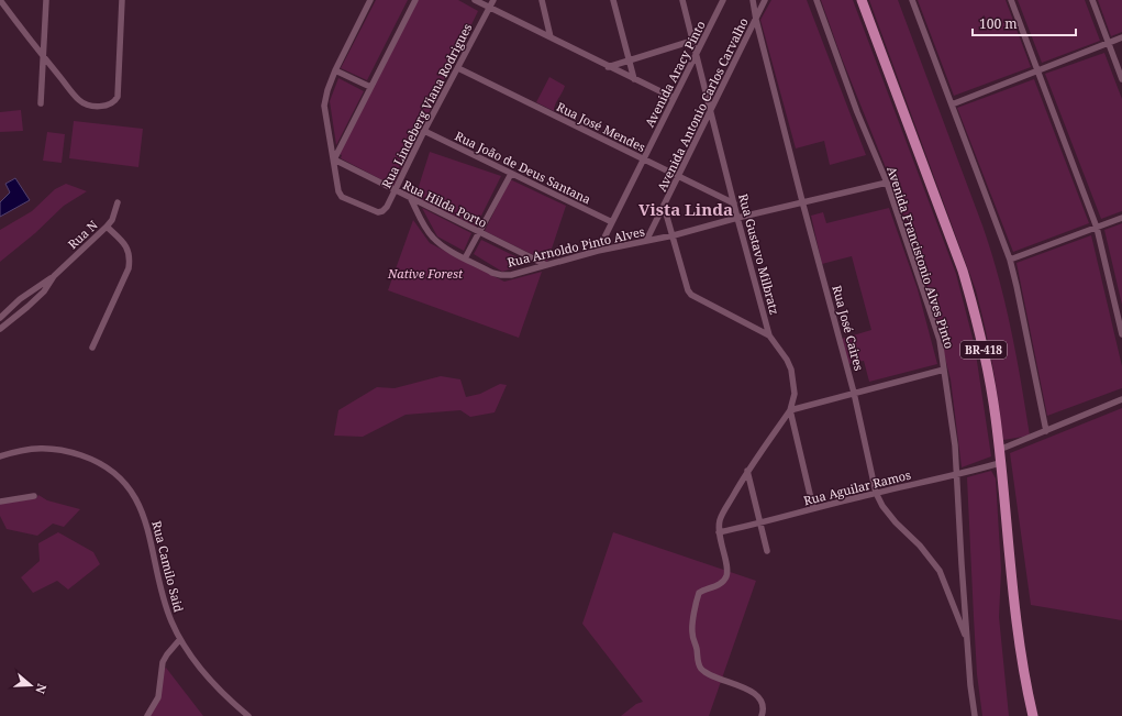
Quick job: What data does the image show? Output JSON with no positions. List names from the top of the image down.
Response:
{
  "streets": {
    "main road": ["BR-418"],
    "street": [
      "Avenida Aracy Pinto",
      "Avenida Antonio Carlos Carvalho",
      "Rua Lindeberg Viana Rodrigues",
      "Rua José Mendes",
      "Rua João de Deus Santana",
      "Rua Hilda Porto",
      "Rua N",
      "Rua Arnoldo Pinto Alves",
      "Rua Gustavo Milbratz",
      "Avenida Francistonio Alves Pinto",
      "Rua José Caires",
      "Rua Aguilar Ramos",
      "Rua Camilo Said"
    ]
  },
  "crossings": [
    ["Avenida Aracy Pinto", "Rua José Mendes"],
    ["Avenida Aracy Pinto", "Rua João de Deus Santana"],
    ["Avenida Aracy Pinto", "Rua Arnoldo Pinto Alves"],
    ["Avenida Aracy Pinto", "Rua Gustavo Milbratz"],
    ["Avenida Antonio Carlos Carvalho", "Rua José Mendes"],
    ["Avenida Antonio Carlos Carvalho", "Rua Arnoldo Pinto Alves"],
    ["Avenida Antonio Carlos Carvalho", "Rua Gustavo Milbratz"],
    ["Avenida Antonio Carlos Carvalho", "Rua José Caires"],
    ["Rua Lindeberg Viana Rodrigues", "Rua José Mendes"],
    ["Rua Lindeberg Viana Rodrigues", "Rua João de Deus Santana"],
    ["Rua Lindeberg Viana Rodrigues", "Rua Hilda Porto"],
    ["Rua José Mendes", "Rua Gustavo Milbratz"],
    ["Rua Hilda Porto", "Rua Arnoldo Pinto Alves"],
    ["Rua Arnoldo Pinto Alves", "Rua Gustavo Milbratz"],
    ["Rua Arnoldo Pinto Alves", "Avenida Francistonio Alves Pinto"],
    ["Rua Arnoldo Pinto Alves", "Rua José Caires"],
    ["Rua Gustavo Milbratz", "Rua Aguilar Ramos"],
    ["Avenida Francistonio Alves Pinto", "Rua José Caires"],
    ["Avenida Francistonio Alves Pinto", "Rua Aguilar Ramos"],
    ["Rua José Caires", "Rua Aguilar Ramos"],
    ["BR-418", "Rua Aguilar Ramos"]
  ],
  "districts": ["Vista Linda"],
  "parks": ["Native Forest"],
  "scale_bar": "100 m",
  "north": "right"
}
